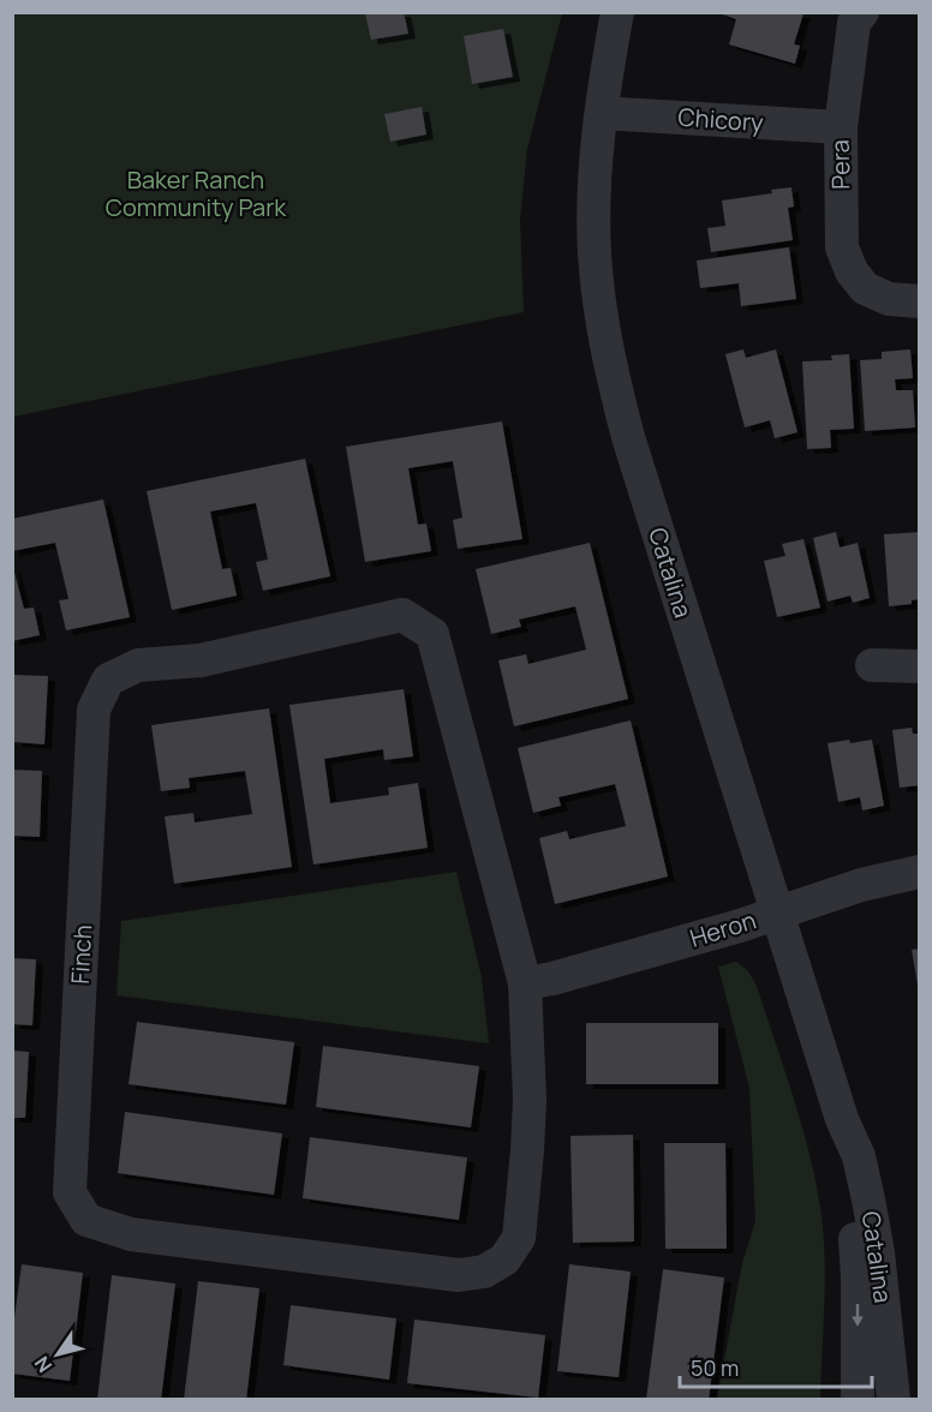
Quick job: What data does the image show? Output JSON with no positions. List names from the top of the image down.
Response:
{
  "streets": {
    "street": [
      "Chicory",
      "Pera",
      "Catalina",
      "Heron",
      "Finch"
    ]
  },
  "crossings": [
    ["Chicory", "Pera"],
    ["Chicory", "Catalina"],
    ["Catalina", "Heron"],
    ["Heron", "Finch"]
  ],
  "parks": ["Baker Ranch Community Park"],
  "scale_bar": "50 m",
  "north": "bottom left"
}
